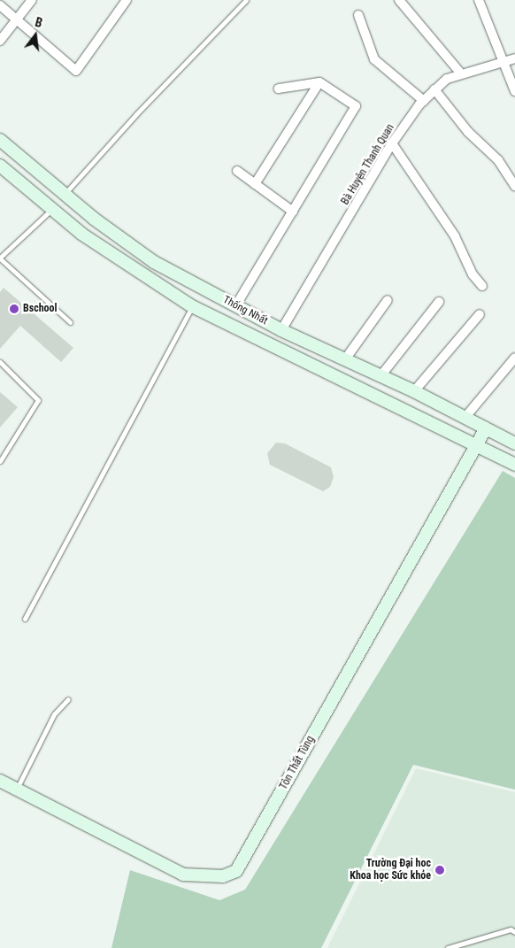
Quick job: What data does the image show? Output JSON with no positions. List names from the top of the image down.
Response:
{
  "streets": {
    "main road": ["Thống Nhất", "Tôn Thất Tùng"],
    "street": ["Bà Huyện Thanh Quan"]
  },
  "crossings": [
    ["Bà Huyện Thanh Quan", "Thống Nhất"],
    ["Thống Nhất", "Tôn Thất Tùng"]
  ],
  "places": ["Bschool", "Trường Đại học Khoa học Sức khỏe"],
  "north": "top"
}
